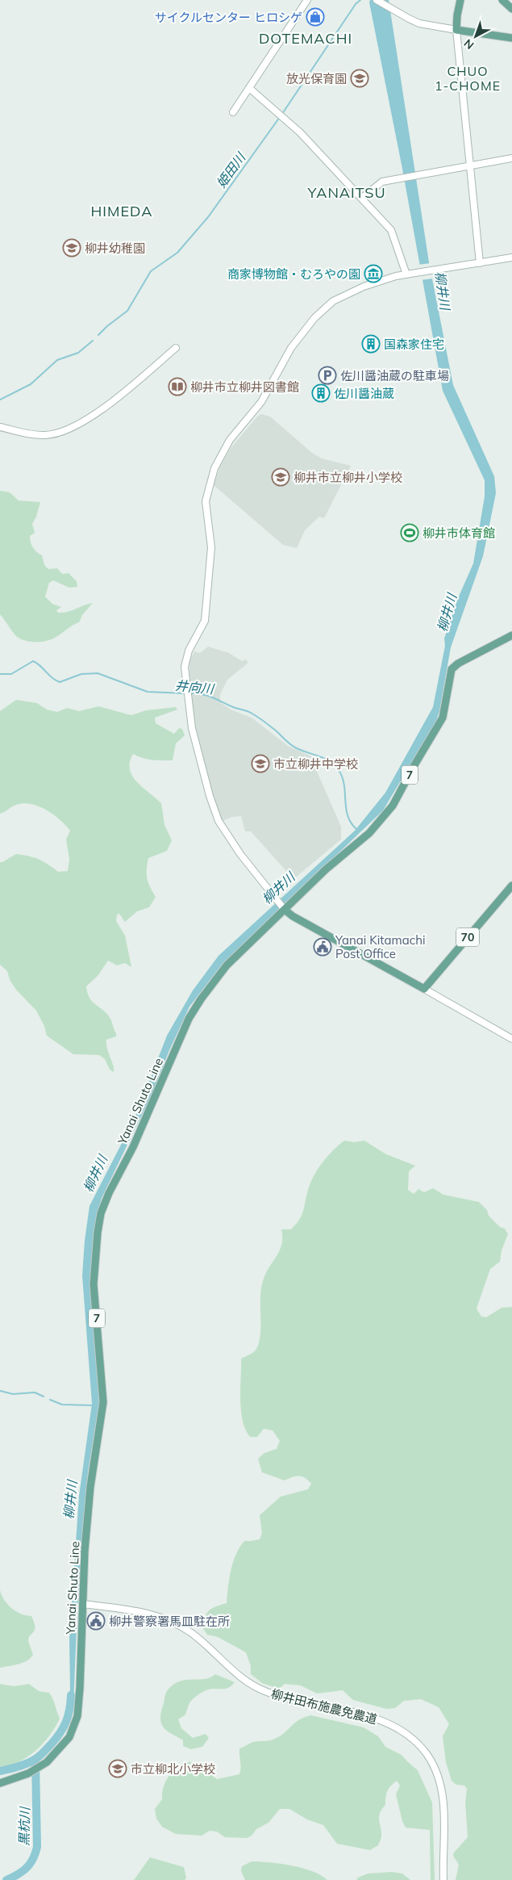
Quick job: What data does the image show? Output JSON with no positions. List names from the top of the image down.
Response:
{
  "streets": {
    "main road": ["7", "70", "Yanai Shuto Line"],
    "street": ["柳井田布施農免農道"]
  },
  "crossings": [
    ["Yanai Shuto Line", "柳井田布施農免農道"]
  ],
  "districts": [
    "DOTEMACHI",
    "CHUO 1-CHOME",
    "YANAITSU",
    "HIMEDA"
  ],
  "water": [
    "姫田川",
    "柳井川",
    "井向川",
    "黒杭川"
  ],
  "places": {
    "shop": ["サイクルセンター ヒロシゲ"],
    "school or university": [
      "放光保育園",
      "柳井幼稚園",
      "柳井市立柳井小学校",
      "市立柳井中学校",
      "市立柳北小学校"
    ],
    "museum": ["商家博物館・むろやの園"],
    "building": ["国森家住宅", "佐川醤油蔵"],
    "parking": ["佐川醤油蔵の駐車場"],
    "library": ["柳井市立柳井図書館"],
    "sports": ["柳井市体育館"],
    "public building": ["Yanai Kitamachi Post Office", "柳井警察署馬皿駐在所"]
  },
  "north": "bottom left"
}
